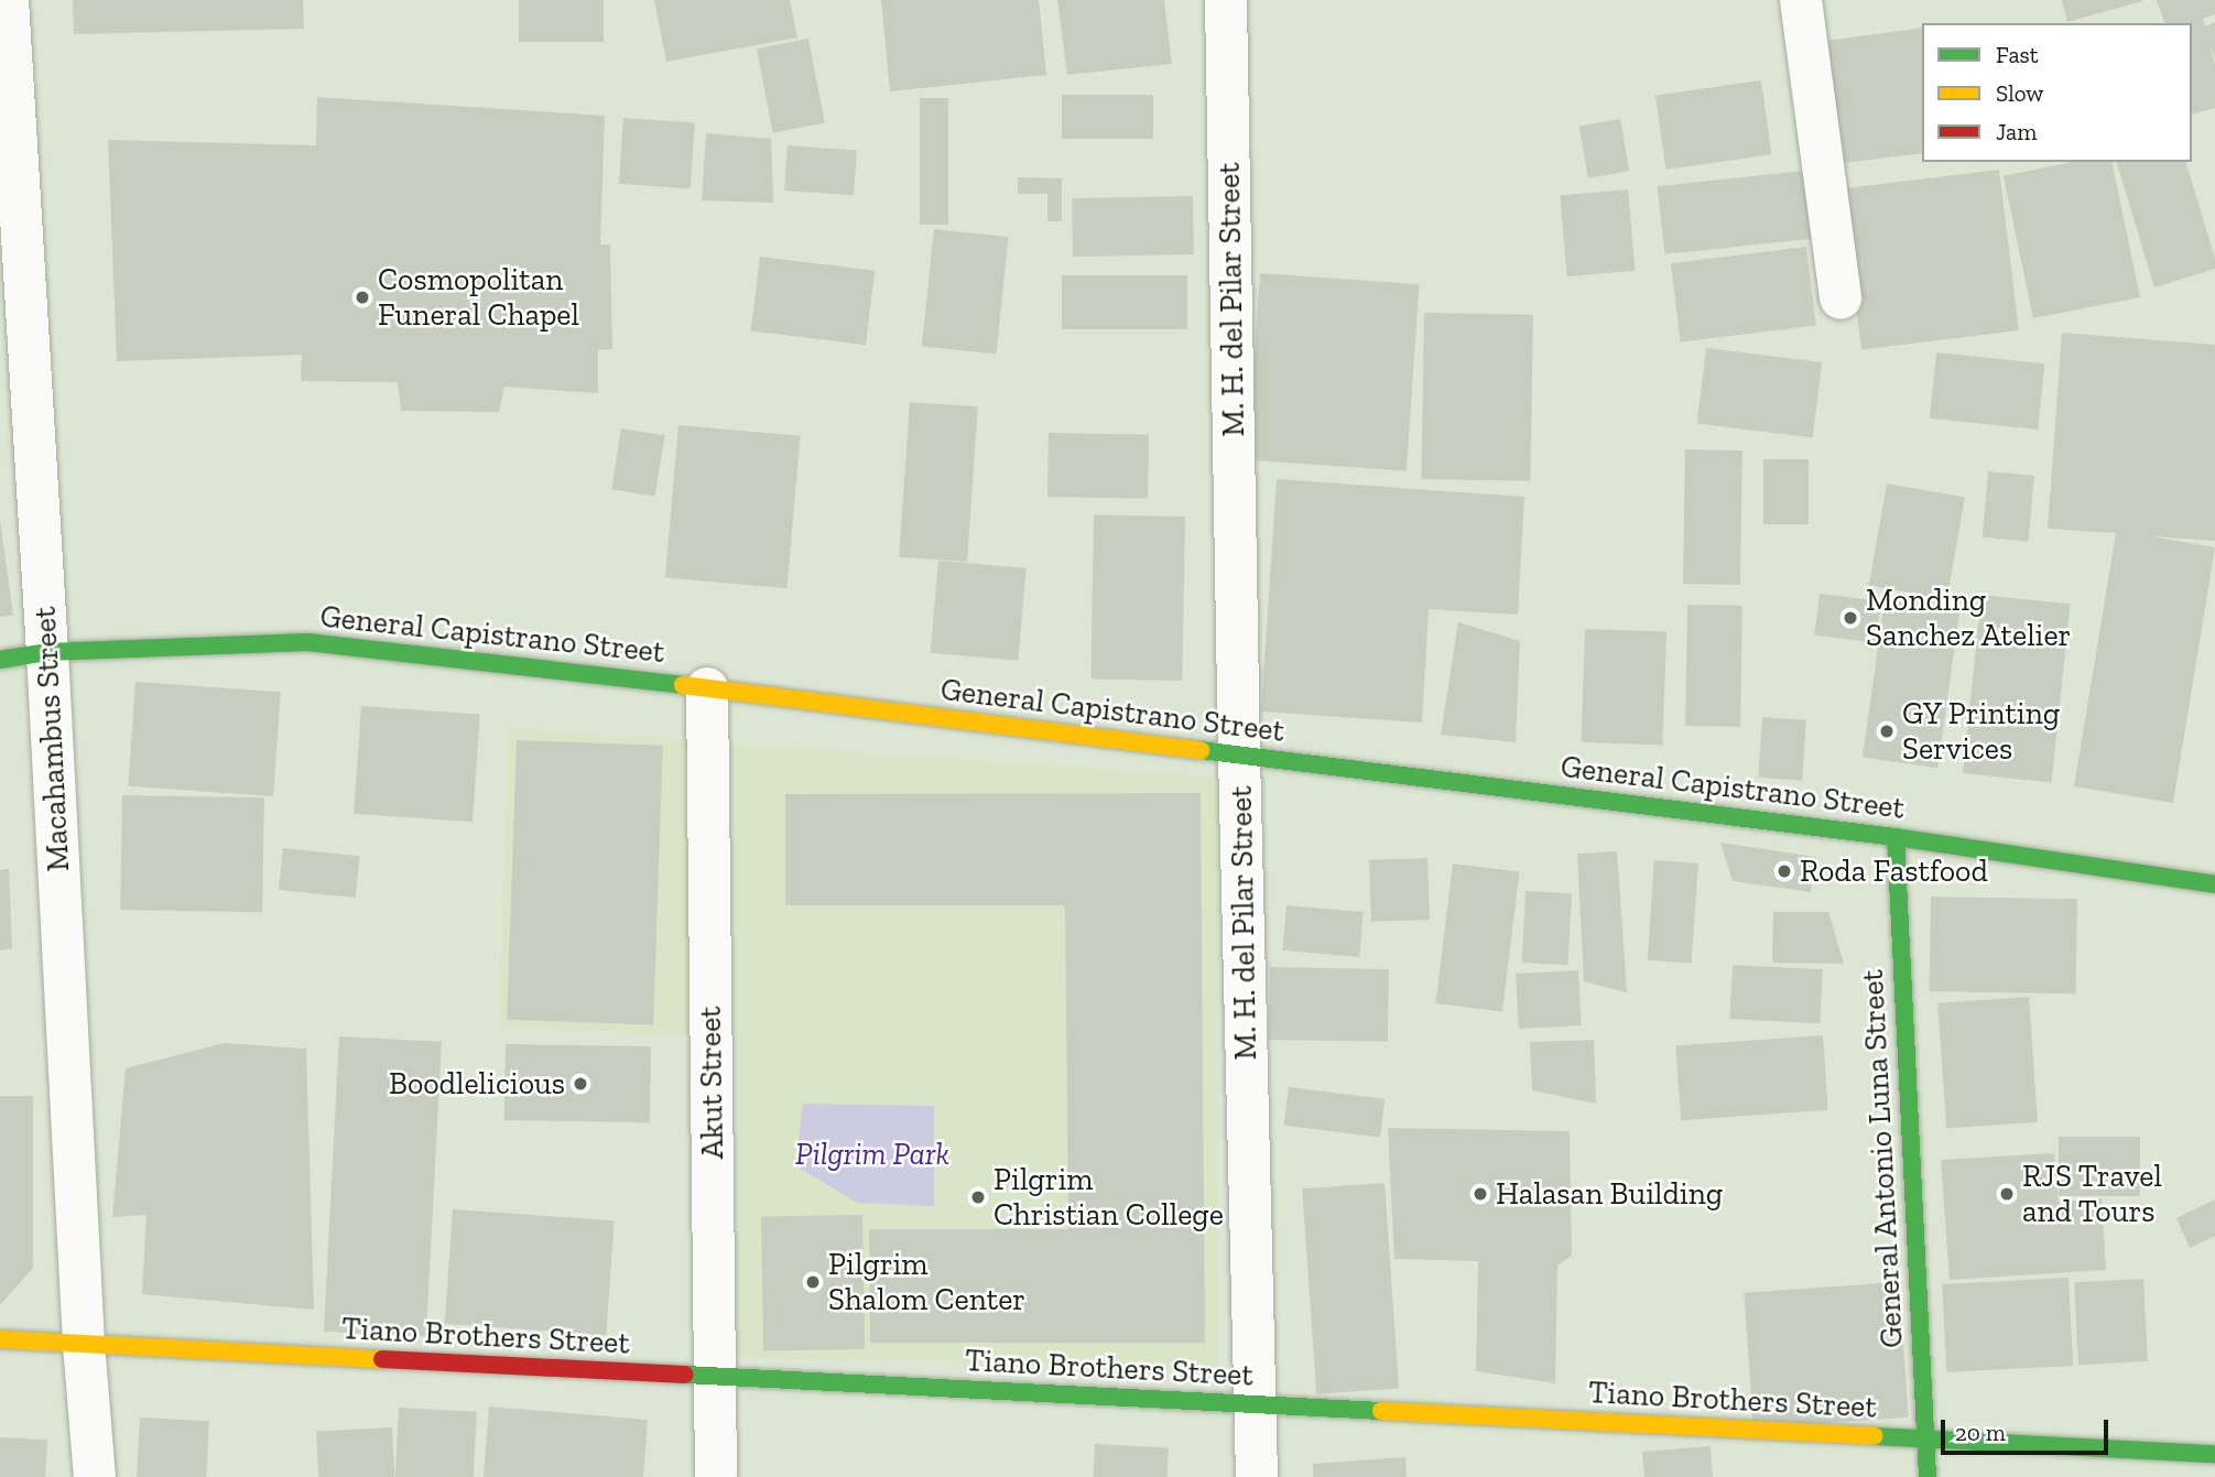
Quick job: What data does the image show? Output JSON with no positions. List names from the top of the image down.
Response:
{
  "streets": {
    "street": [
      "M. H. del Pilar Street",
      "General Capistrano Street",
      "Macahambus Street",
      "Akut Street",
      "General Antonio Luna Street",
      "Tiano Brothers Street"
    ]
  },
  "crossings": [
    ["M. H. del Pilar Street", "General Capistrano Street"],
    ["M. H. del Pilar Street", "Tiano Brothers Street"],
    ["General Capistrano Street", "Macahambus Street"],
    ["General Capistrano Street", "Akut Street"],
    ["General Capistrano Street", "General Antonio Luna Street"],
    ["Macahambus Street", "Tiano Brothers Street"],
    ["Akut Street", "Tiano Brothers Street"],
    ["General Antonio Luna Street", "Tiano Brothers Street"]
  ],
  "parks": ["Pilgrim Park"],
  "places": [
    "Cosmopolitan Funeral Chapel",
    "Monding Sanchez Atelier",
    "GY Printing Services",
    "Roda Fastfood",
    "Boodlelicious",
    "Halasan Building",
    "RJS Travel and Tours",
    "Pilgrim Christian College",
    "Pilgrim Shalom Center"
  ],
  "legend": ["Fast", "Slow", "Jam"],
  "scale_bar": "20 m"
}
